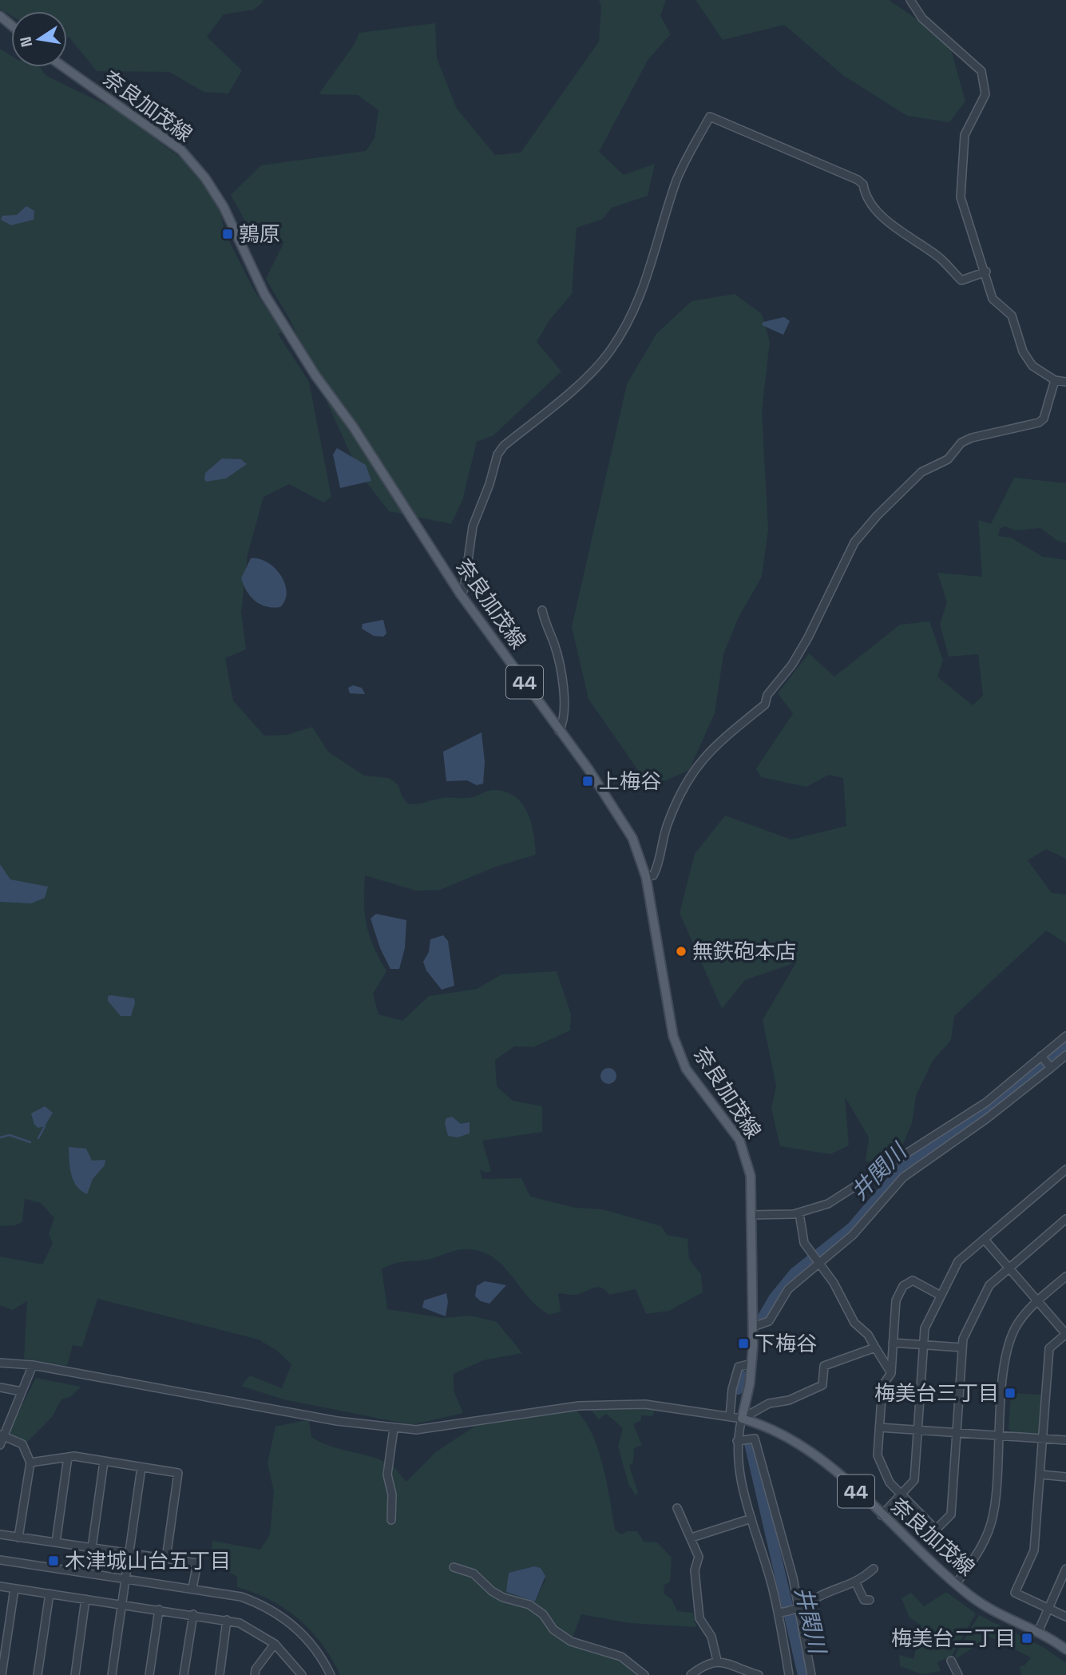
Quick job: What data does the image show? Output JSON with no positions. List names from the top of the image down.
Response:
{
  "streets": {
    "main road": ["奈良加茂線", "44"]
  },
  "water": ["井関川"],
  "places": {
    "transit": [
      "鶉原",
      "上梅谷",
      "下梅谷",
      "梅美台三丁目",
      "木津城山台五丁目",
      "梅美台二丁目"
    ],
    "other": ["無鉄砲本店"]
  },
  "north": "left"
}
